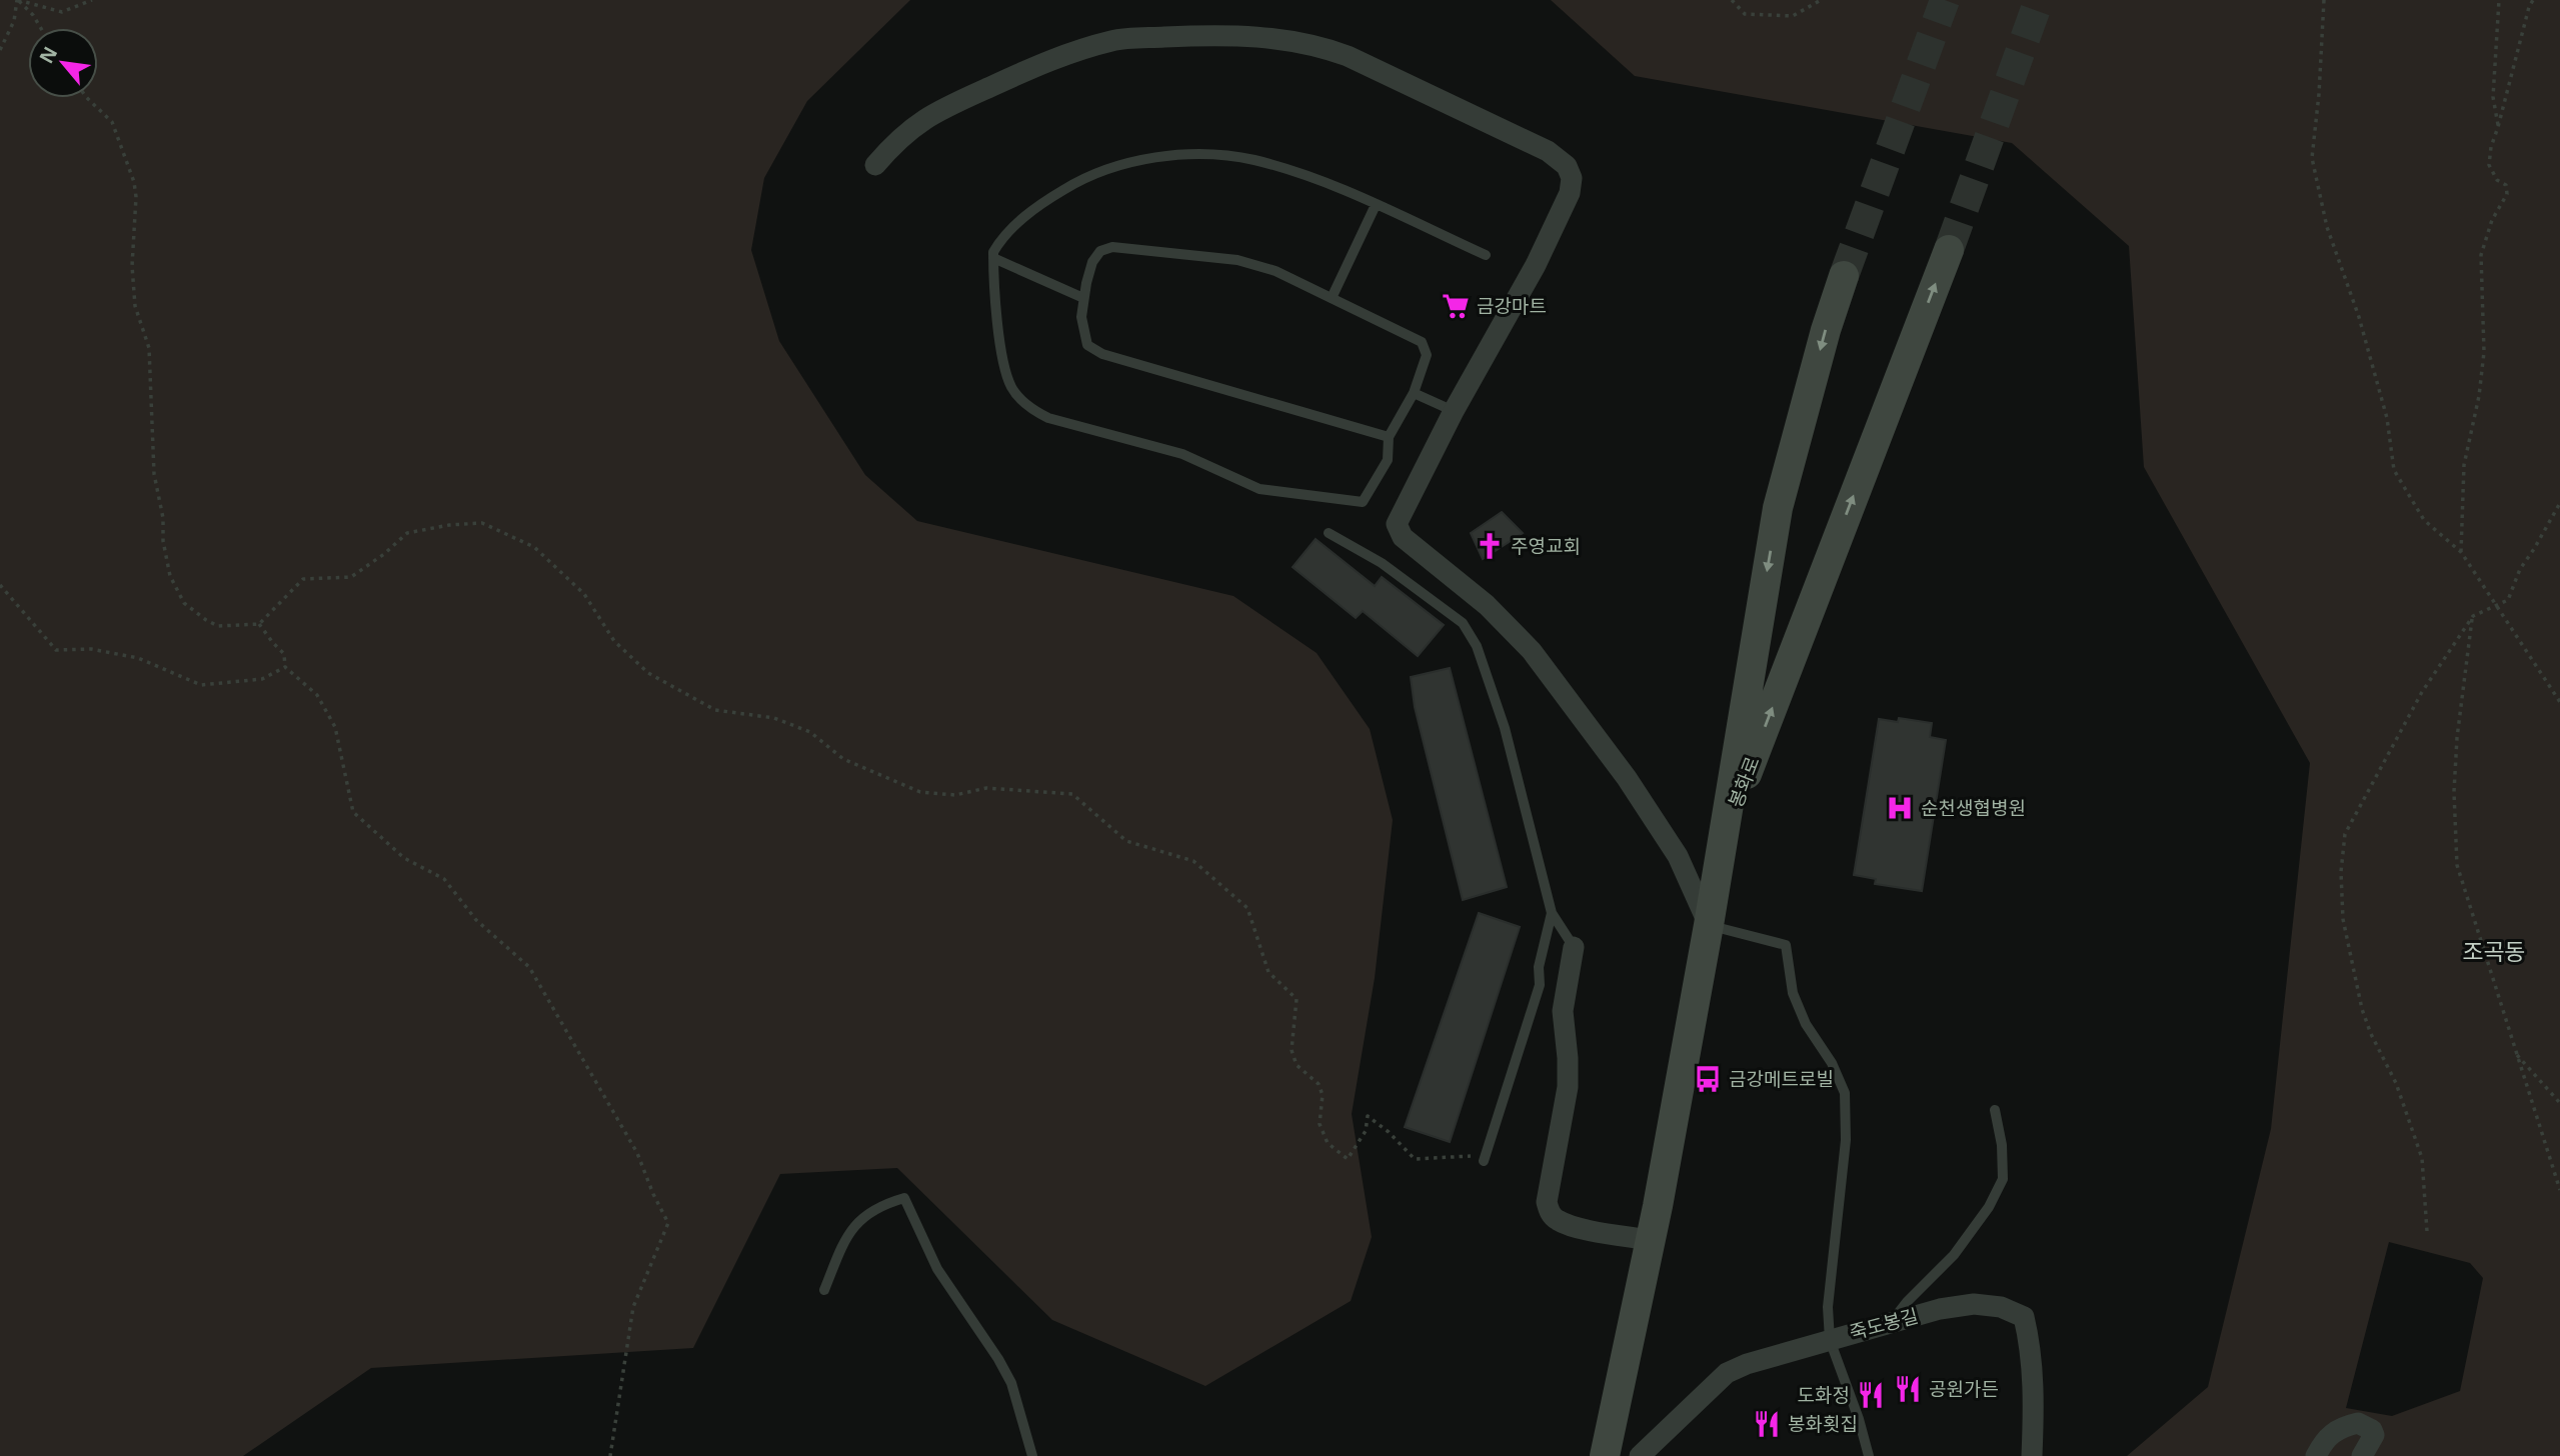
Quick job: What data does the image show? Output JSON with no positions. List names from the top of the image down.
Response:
{
  "streets": {
    "main road": ["봉화로"],
    "street": ["죽도봉길"]
  },
  "districts": ["조곡동"],
  "places": {
    "supermarket": ["금강마트"],
    "church": ["주영교회"],
    "hospital": ["순천생협병원"],
    "bus stop": ["금강메트로빌"],
    "restaurant": ["공원가든", "도화정", "봉화횟집"]
  },
  "north": "top left"
}
